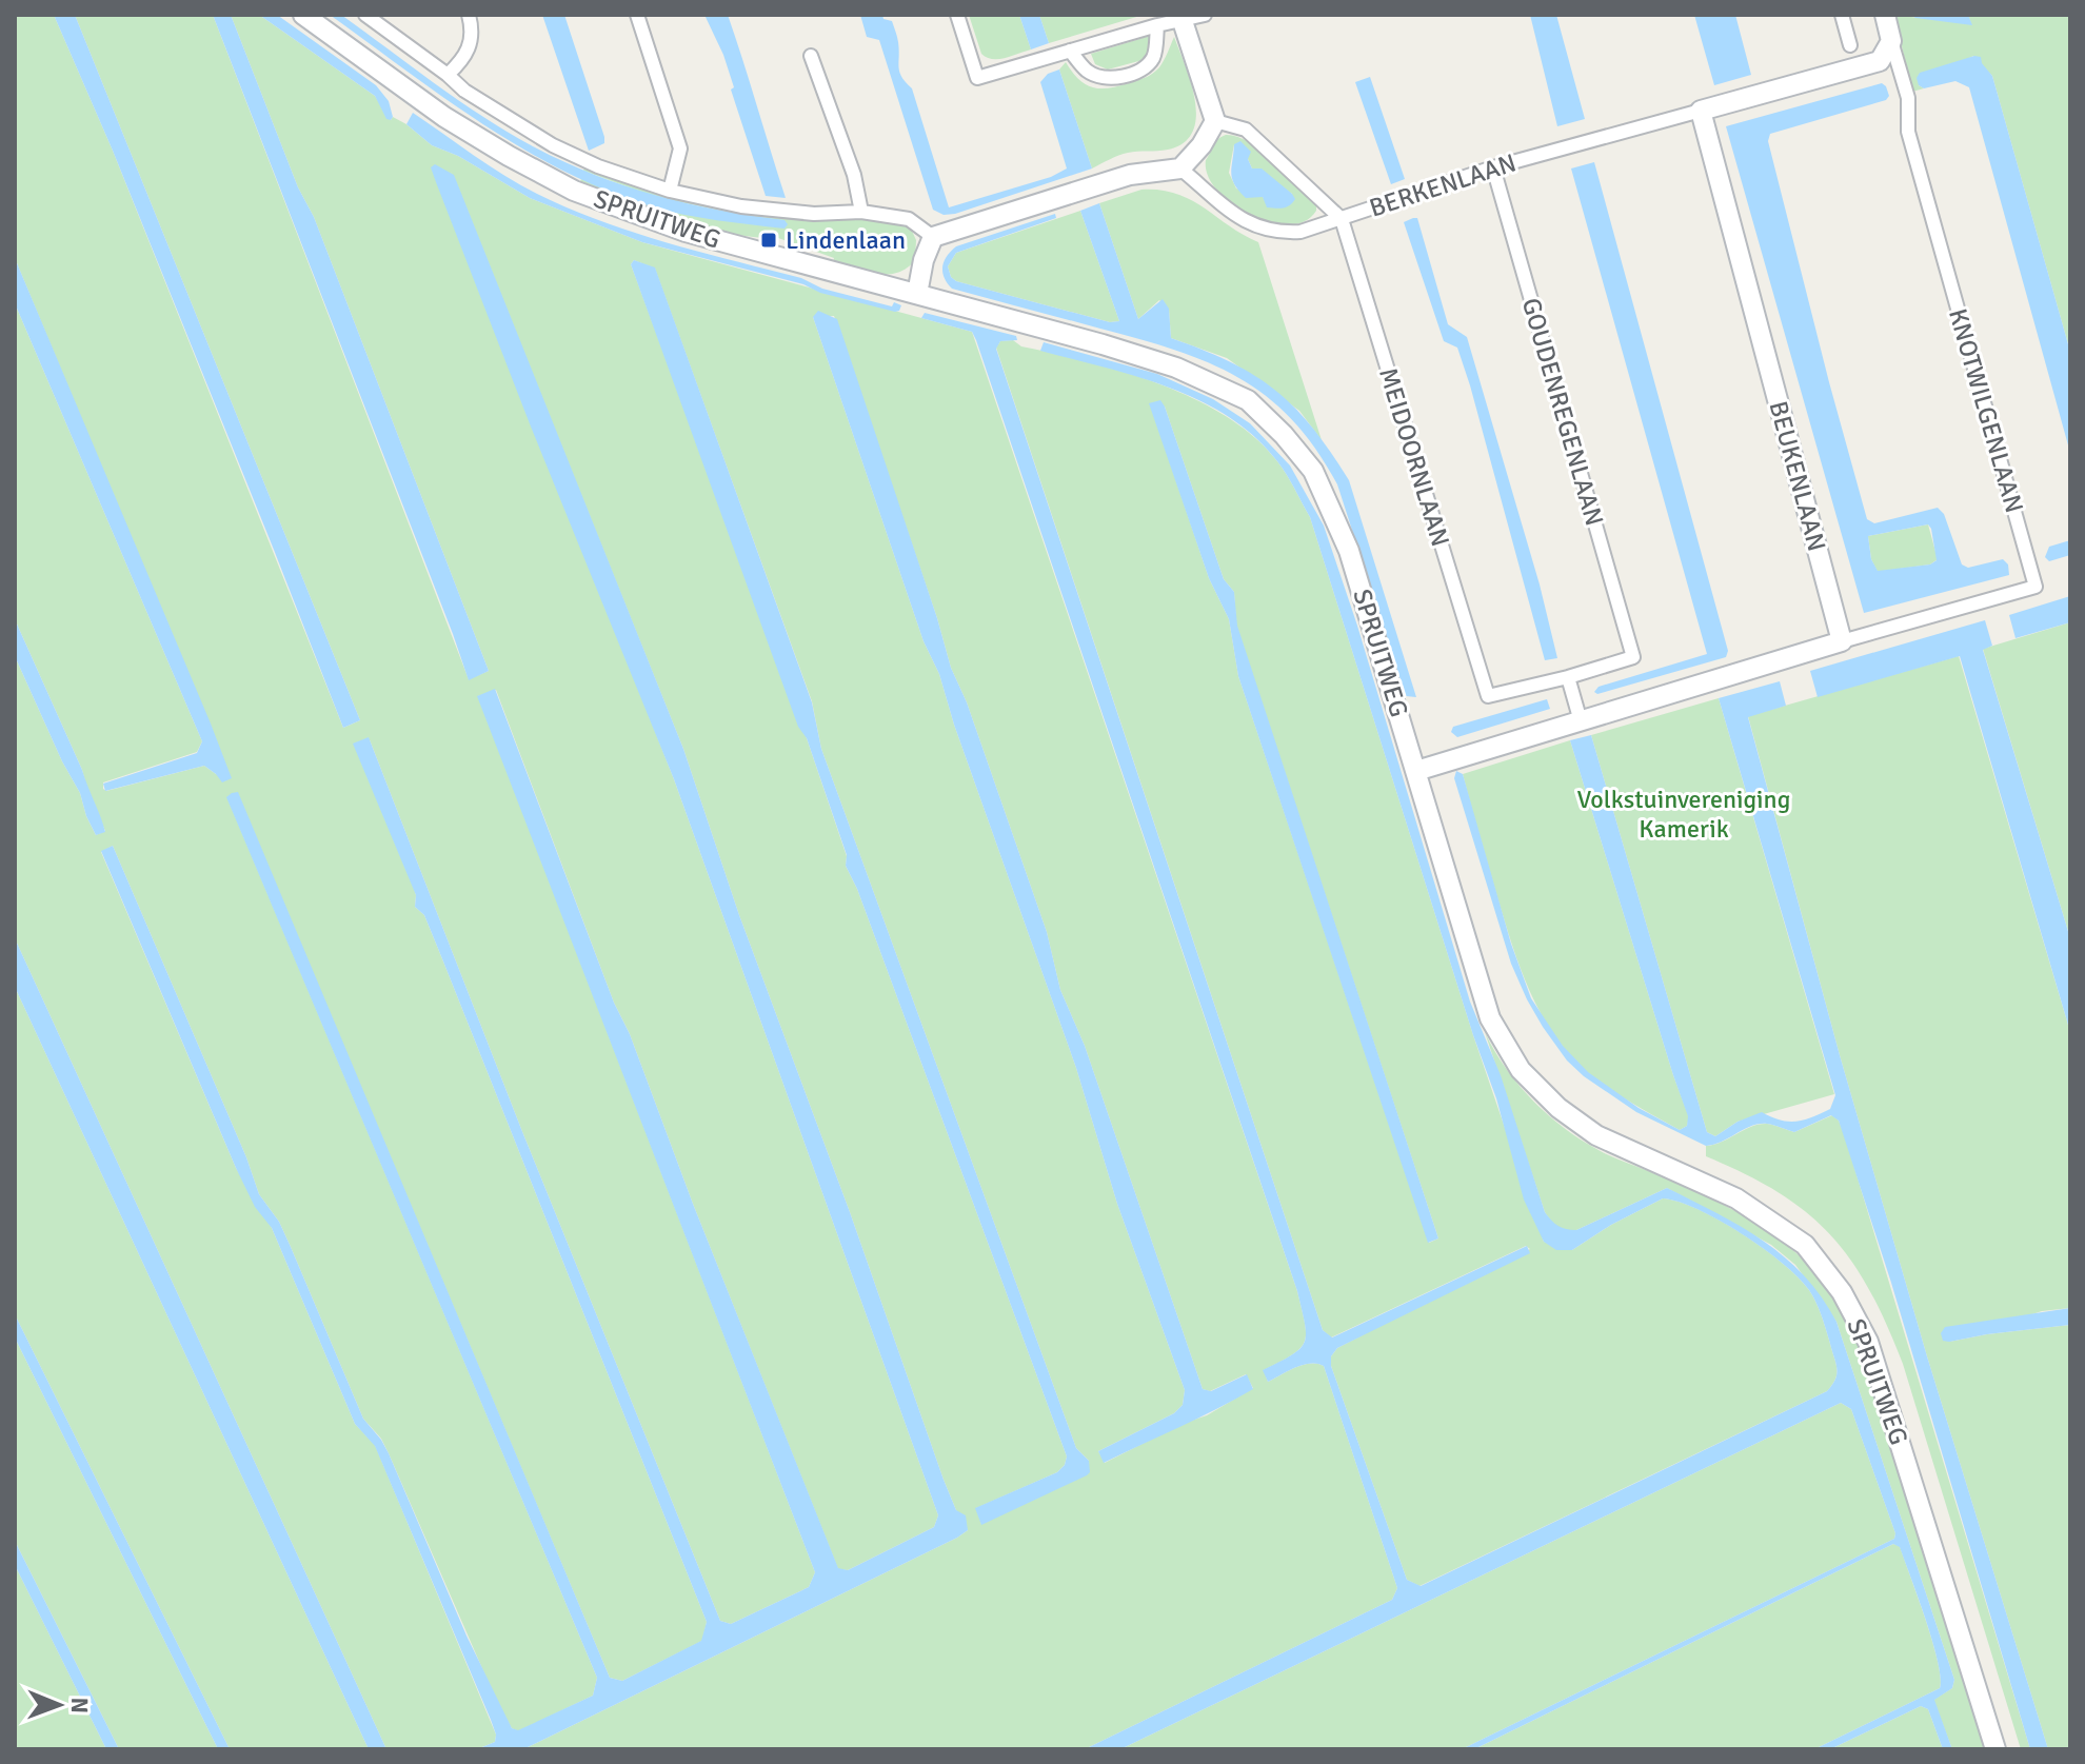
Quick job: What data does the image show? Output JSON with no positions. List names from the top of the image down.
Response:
{
  "streets": {
    "main road": ["SPRUITWEG", "BEUKENLAAN"],
    "street": [
      "BERKENLAAN",
      "KNOTWILGENLAAN",
      "GOUDENREGENLAAN",
      "MEIDOORNLAAN"
    ]
  },
  "crossings": [
    ["BERKENLAAN", "GOUDENREGENLAAN"],
    ["BERKENLAAN", "MEIDOORNLAAN"],
    ["BERKENLAAN", "BEUKENLAAN"],
    ["KNOTWILGENLAAN", "BEUKENLAAN"],
    ["GOUDENREGENLAAN", "MEIDOORNLAAN"]
  ],
  "parks": ["Volkstuinvereniging Kamerik"],
  "places": {
    "transit": ["Lindenlaan"]
  },
  "north": "right"
}
